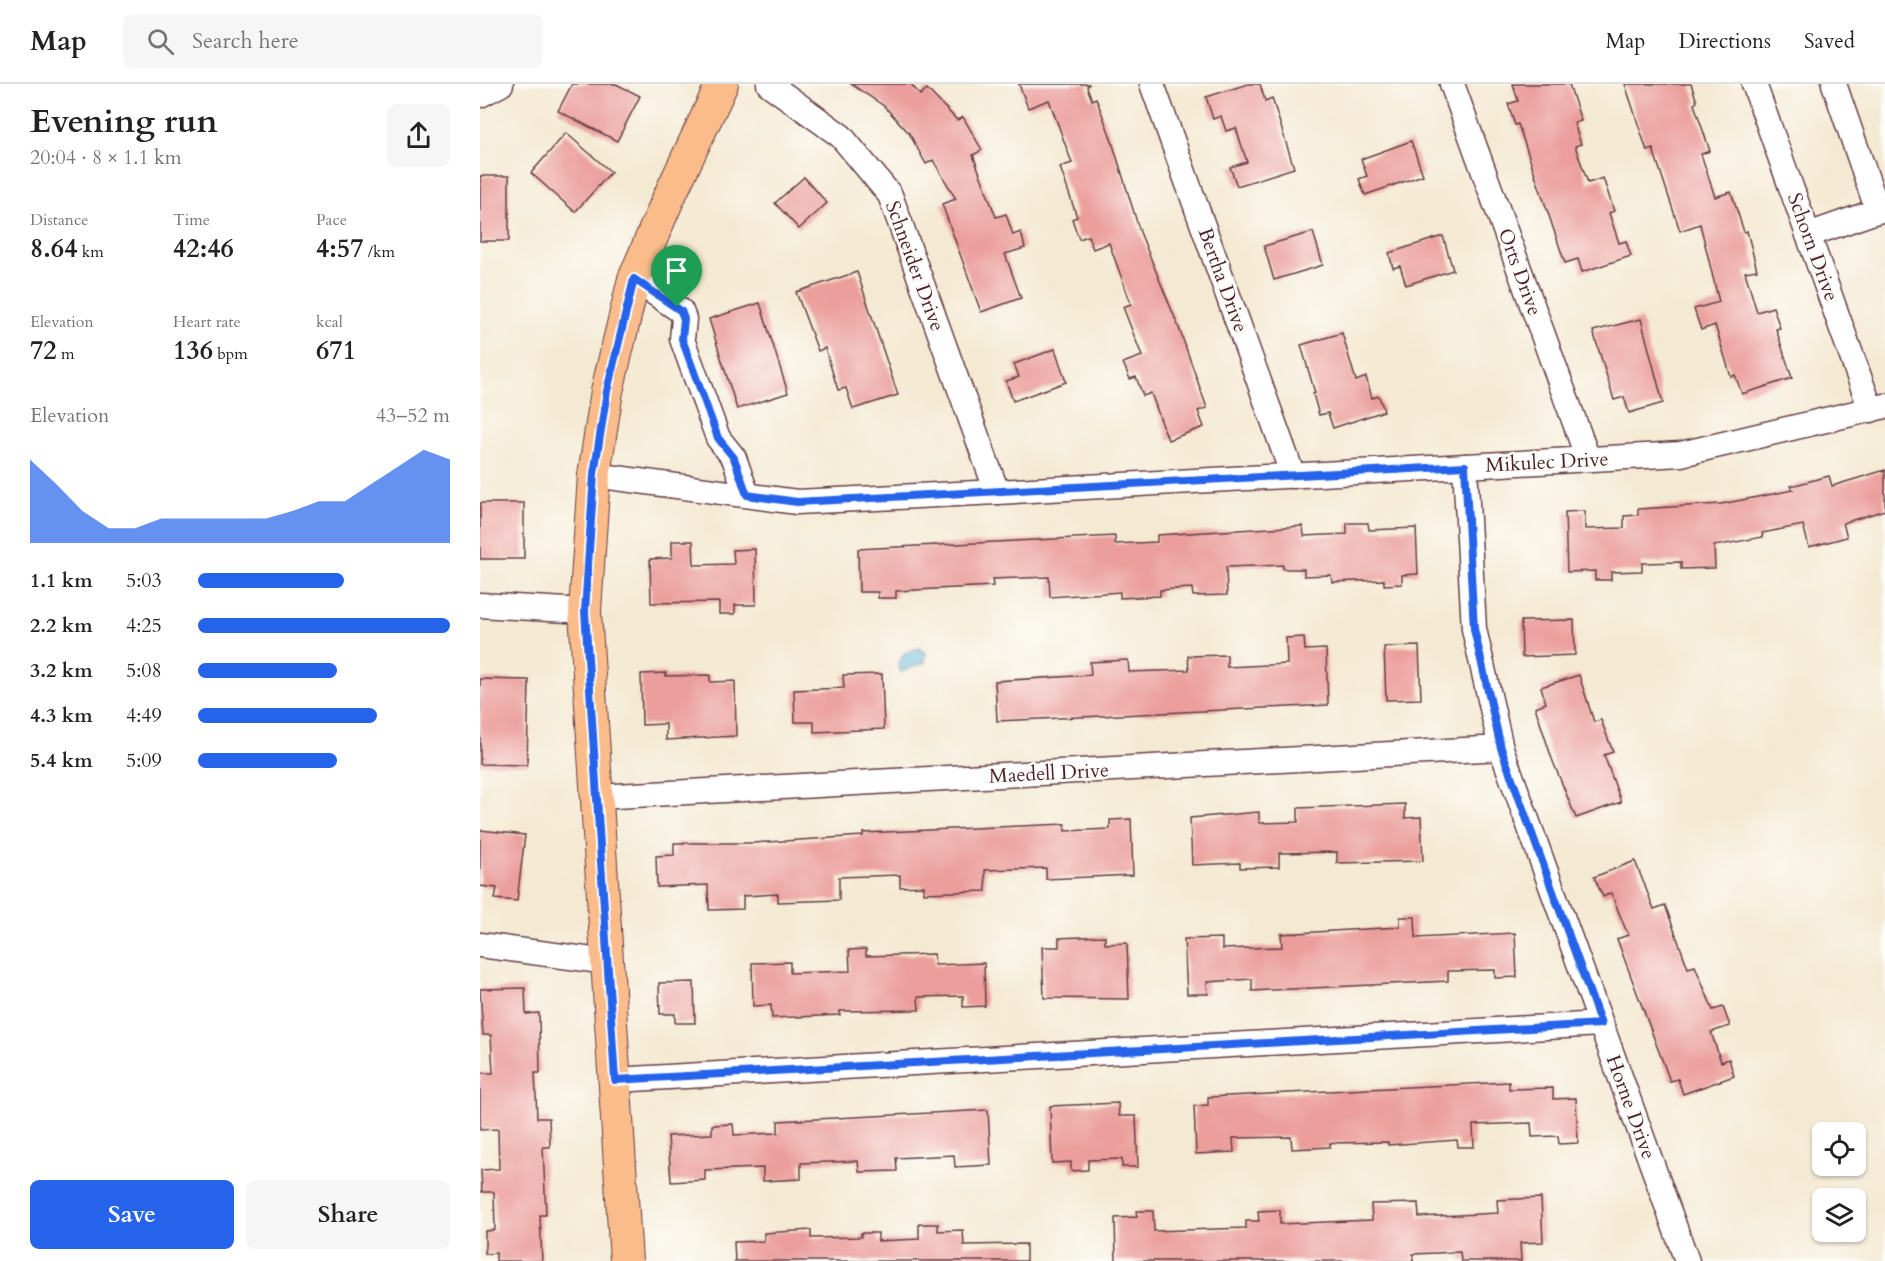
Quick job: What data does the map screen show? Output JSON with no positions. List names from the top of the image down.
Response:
{
  "streets": {
    "street": [
      "Schorn Drive",
      "Schneider Drive",
      "Orts Drive",
      "Bertha Drive",
      "Mikulec Drive",
      "Maedell Drive",
      "Horne Drive"
    ]
  },
  "crossings": [
    ["Schorn Drive", "Mikulec Drive"],
    ["Schneider Drive", "Mikulec Drive"],
    ["Orts Drive", "Mikulec Drive"],
    ["Bertha Drive", "Mikulec Drive"],
    ["Mikulec Drive", "Horne Drive"],
    ["Maedell Drive", "Horne Drive"]
  ],
  "page": {
    "header": "Map",
    "search": "Search here",
    "nav": ["Map", "Directions", "Saved"],
    "heading": ["Evening run", "20:04 · 8 × 1.1 km"],
    "stats": [
      ["Distance", "8.64 km"],
      ["Time", "42:46"],
      ["Pace", "4:57 /km"],
      ["Elevation", "72 m"],
      ["Heart rate", "136 bpm"],
      ["kcal", "671"]
    ],
    "chart": ["Elevation", "43–52 m"],
    "list": [
      {
        "name": "1.1 km",
        "note": "5:03"
      },
      {
        "name": "2.2 km",
        "note": "4:25"
      },
      {
        "name": "3.2 km",
        "note": "5:08"
      },
      {
        "name": "4.3 km",
        "note": "4:49"
      },
      {
        "name": "5.4 km",
        "note": "5:09"
      }
    ],
    "buttons": ["Save", "Share"]
  }
}
